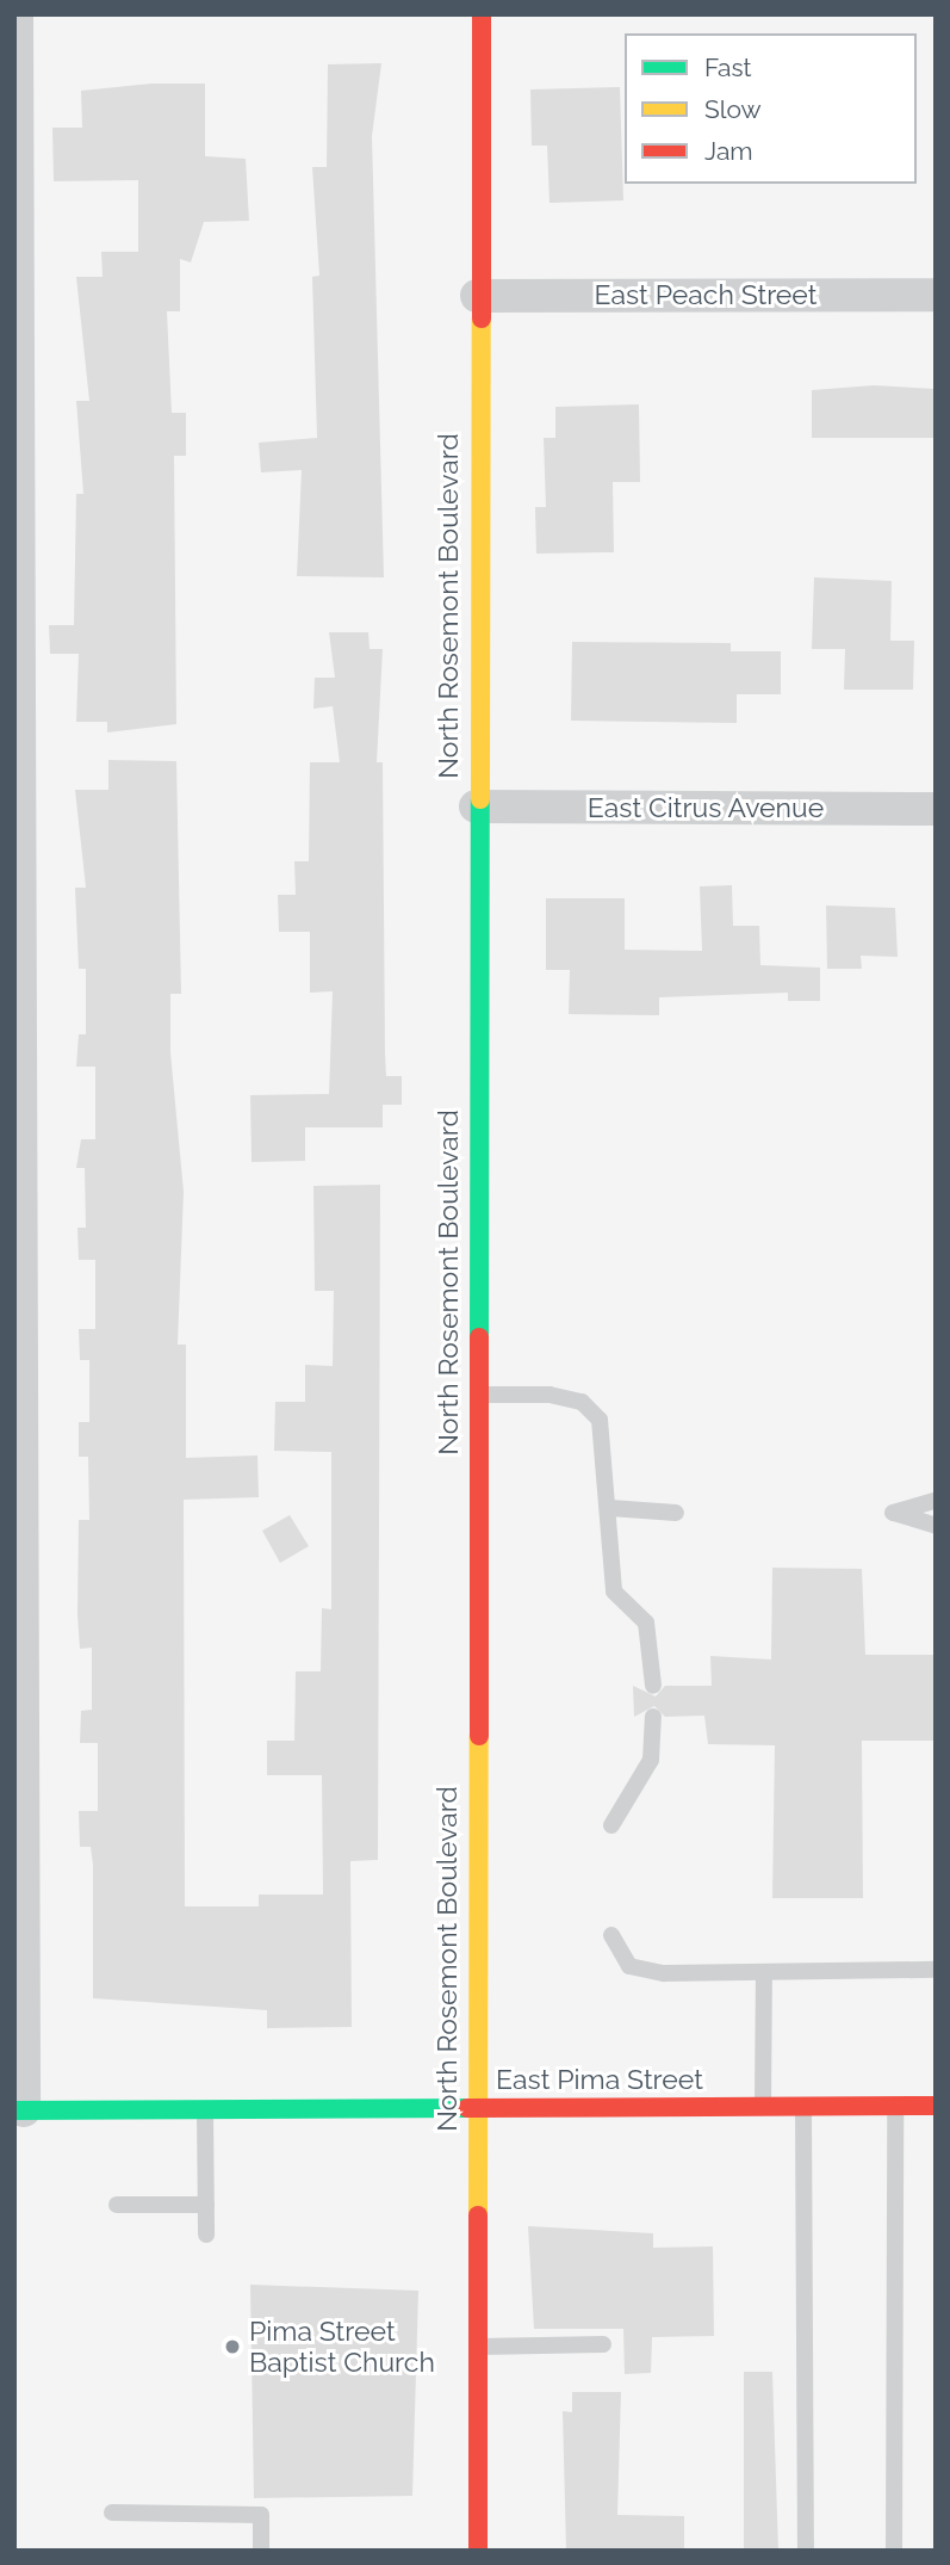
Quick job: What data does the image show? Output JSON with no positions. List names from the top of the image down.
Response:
{
  "streets": {
    "street": [
      "East Peach Street",
      "North Rosemont Boulevard",
      "East Citrus Avenue",
      "East Pima Street"
    ]
  },
  "crossings": [
    ["East Peach Street", "North Rosemont Boulevard"],
    ["North Rosemont Boulevard", "East Citrus Avenue"],
    ["North Rosemont Boulevard", "East Pima Street"]
  ],
  "places": ["Pima Street Baptist Church"],
  "legend": ["Fast", "Slow", "Jam"]
}
